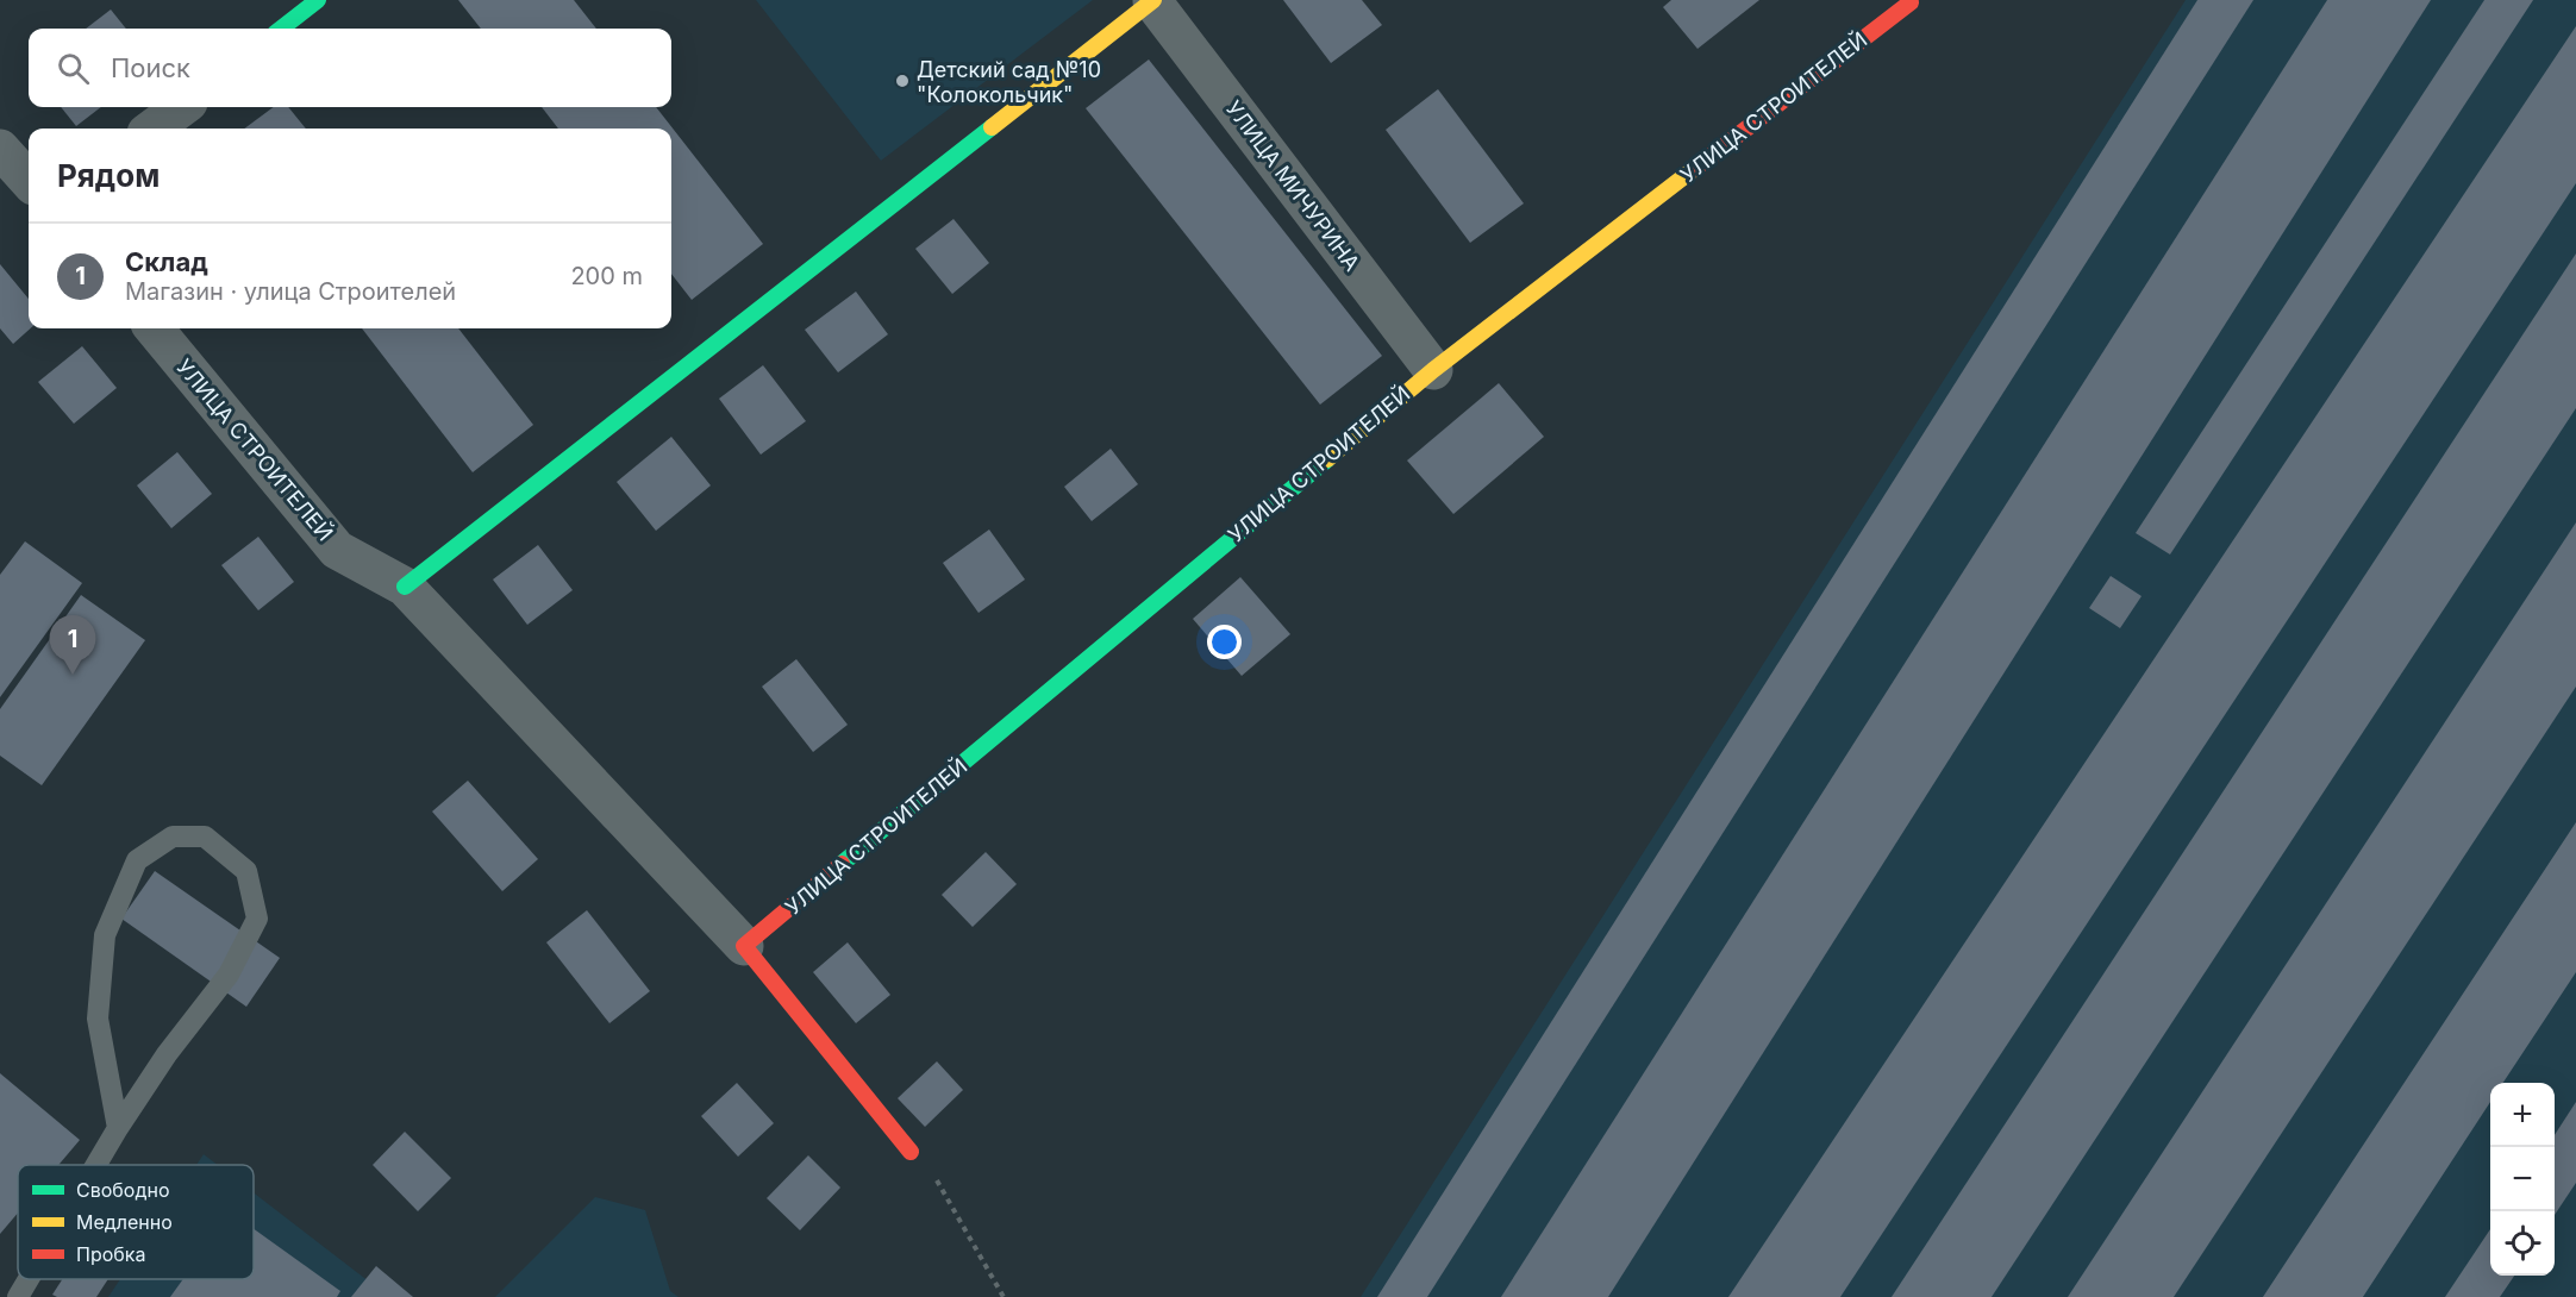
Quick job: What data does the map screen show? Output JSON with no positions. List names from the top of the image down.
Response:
{
  "streets": {
    "street": ["УЛИЦА СТРОИТЕЛЕЙ", "УЛИЦА МИЧУРИНА"]
  },
  "crossings": [
    ["УЛИЦА СТРОИТЕЛЕЙ", "УЛИЦА МИЧУРИНА"]
  ],
  "places": ["Детский сад №10 \"Колокольчик\""],
  "legend": ["Свободно", "Медленно", "Пробка"],
  "page": {
    "search": "Поиск",
    "heading": "Рядом",
    "list": [
      {
        "mark": "1",
        "name": "Склад",
        "note": "Магазин · улица Строителей",
        "value": "200 m"
      }
    ],
    "pins": "1",
    "map_buttons": ["+", "−"]
  }
}
